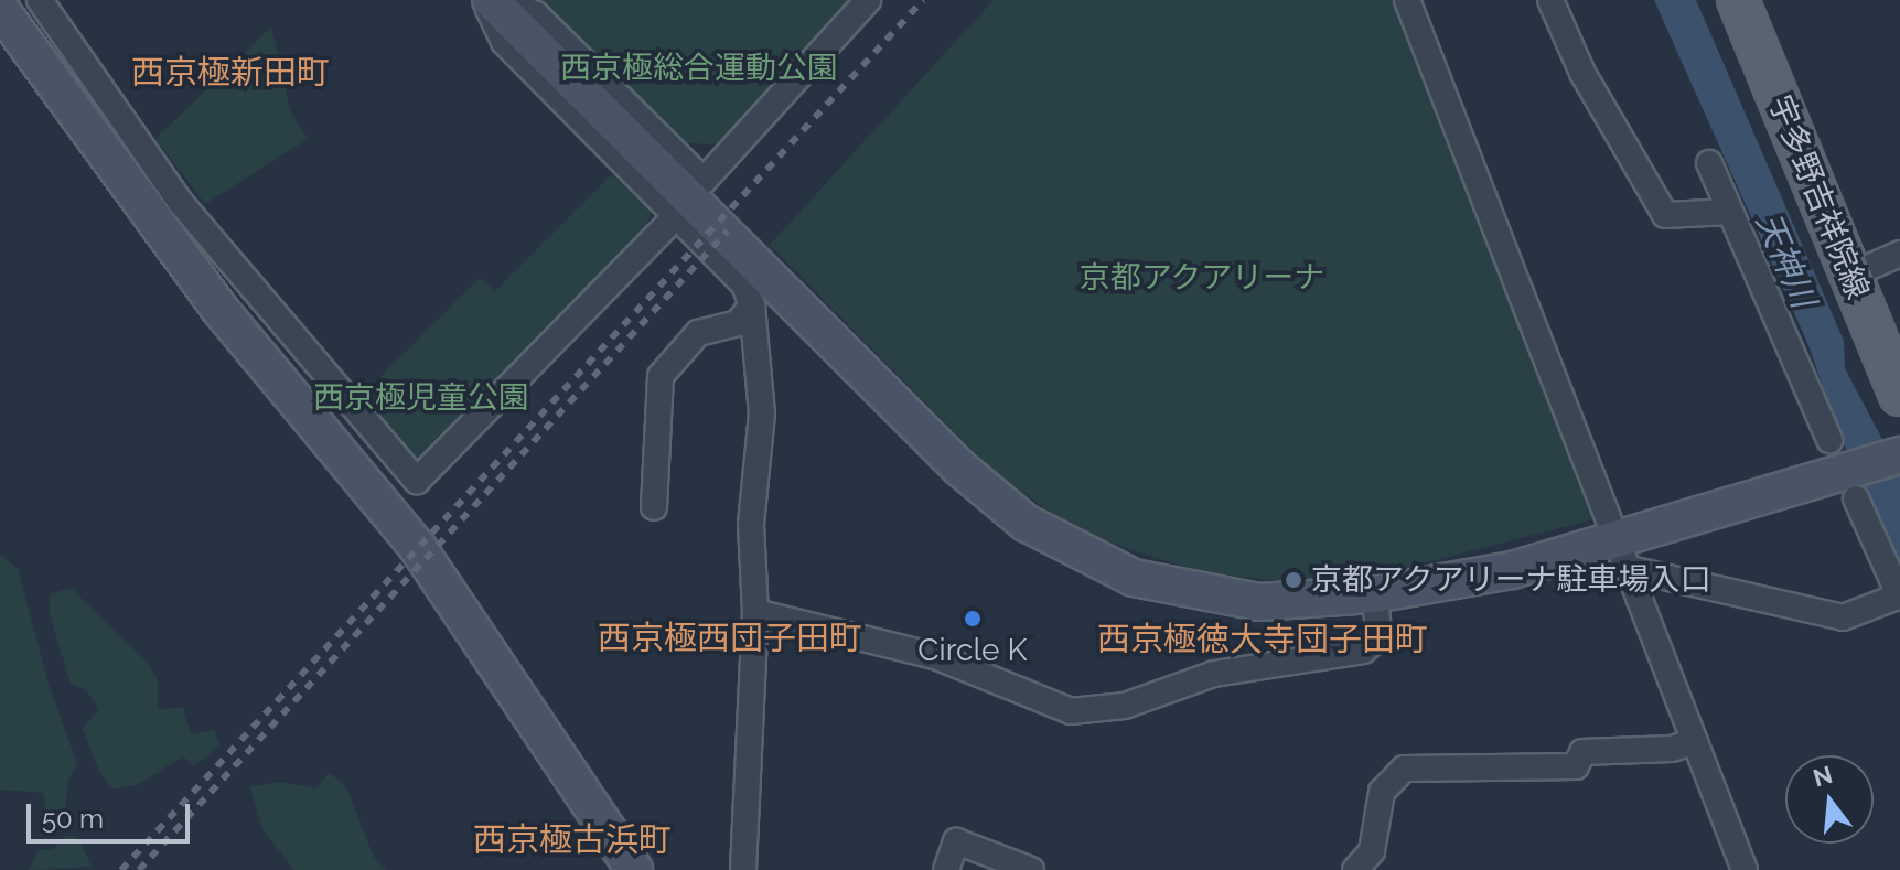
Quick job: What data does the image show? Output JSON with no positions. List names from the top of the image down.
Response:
{
  "streets": {
    "main road": ["宇多野吉祥院線"]
  },
  "districts": [
    "西京極新田町",
    "西京極西団子田町",
    "西京極徳大寺団子田町",
    "西京極古浜町"
  ],
  "water": ["天神川"],
  "parks": ["西京極総合運動公園", "京都アクアリーナ", "西京極児童公園"],
  "places": ["京都アクアリーナ駐車場入口", "Circle K"],
  "scale_bar": "50 m",
  "north": "top"
}
